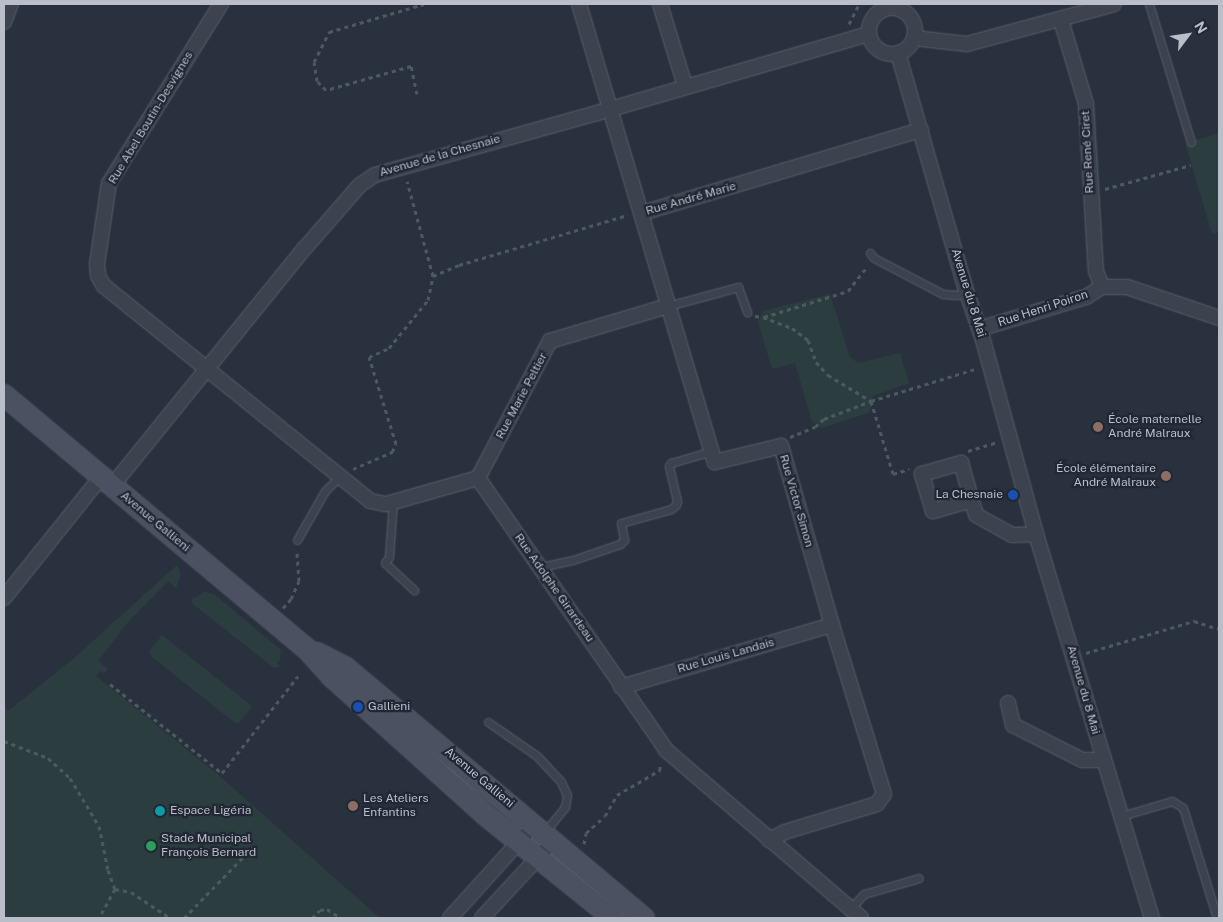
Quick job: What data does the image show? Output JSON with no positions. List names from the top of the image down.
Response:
{
  "streets": {
    "main road": ["Avenue Gallieni"],
    "street": [
      "Rue Abel Boutin-Desvignes",
      "Rue René Ciret",
      "Avenue de la Chesnaie",
      "Rue André Marie",
      "Avenue du 8 Mai",
      "Rue Henri Poiron",
      "Rue Marie Peltier",
      "Rue Victor Simon",
      "Rue Adolphe Girardeau",
      "Rue Louis Landais"
    ]
  },
  "crossings": [
    ["Rue Abel Boutin-Desvignes", "Avenue de la Chesnaie"],
    ["Rue René Ciret", "Rue Henri Poiron"],
    ["Avenue de la Chesnaie", "Avenue du 8 Mai"],
    ["Avenue de la Chesnaie", "Avenue Gallieni"],
    ["Rue André Marie", "Avenue du 8 Mai"],
    ["Avenue du 8 Mai", "Rue Henri Poiron"],
    ["Rue Marie Peltier", "Rue Adolphe Girardeau"],
    ["Rue Victor Simon", "Rue Adolphe Girardeau"],
    ["Rue Victor Simon", "Rue Louis Landais"],
    ["Rue Adolphe Girardeau", "Rue Louis Landais"]
  ],
  "places": [
    "École maternelle André Malraux",
    "École élémentaire André Malraux",
    "La Chesnaie",
    "Gallieni",
    "Les Ateliers Enfantins",
    "Espace Ligéria",
    "Stade Municipal François Bernard"
  ],
  "north": "top right"
}
